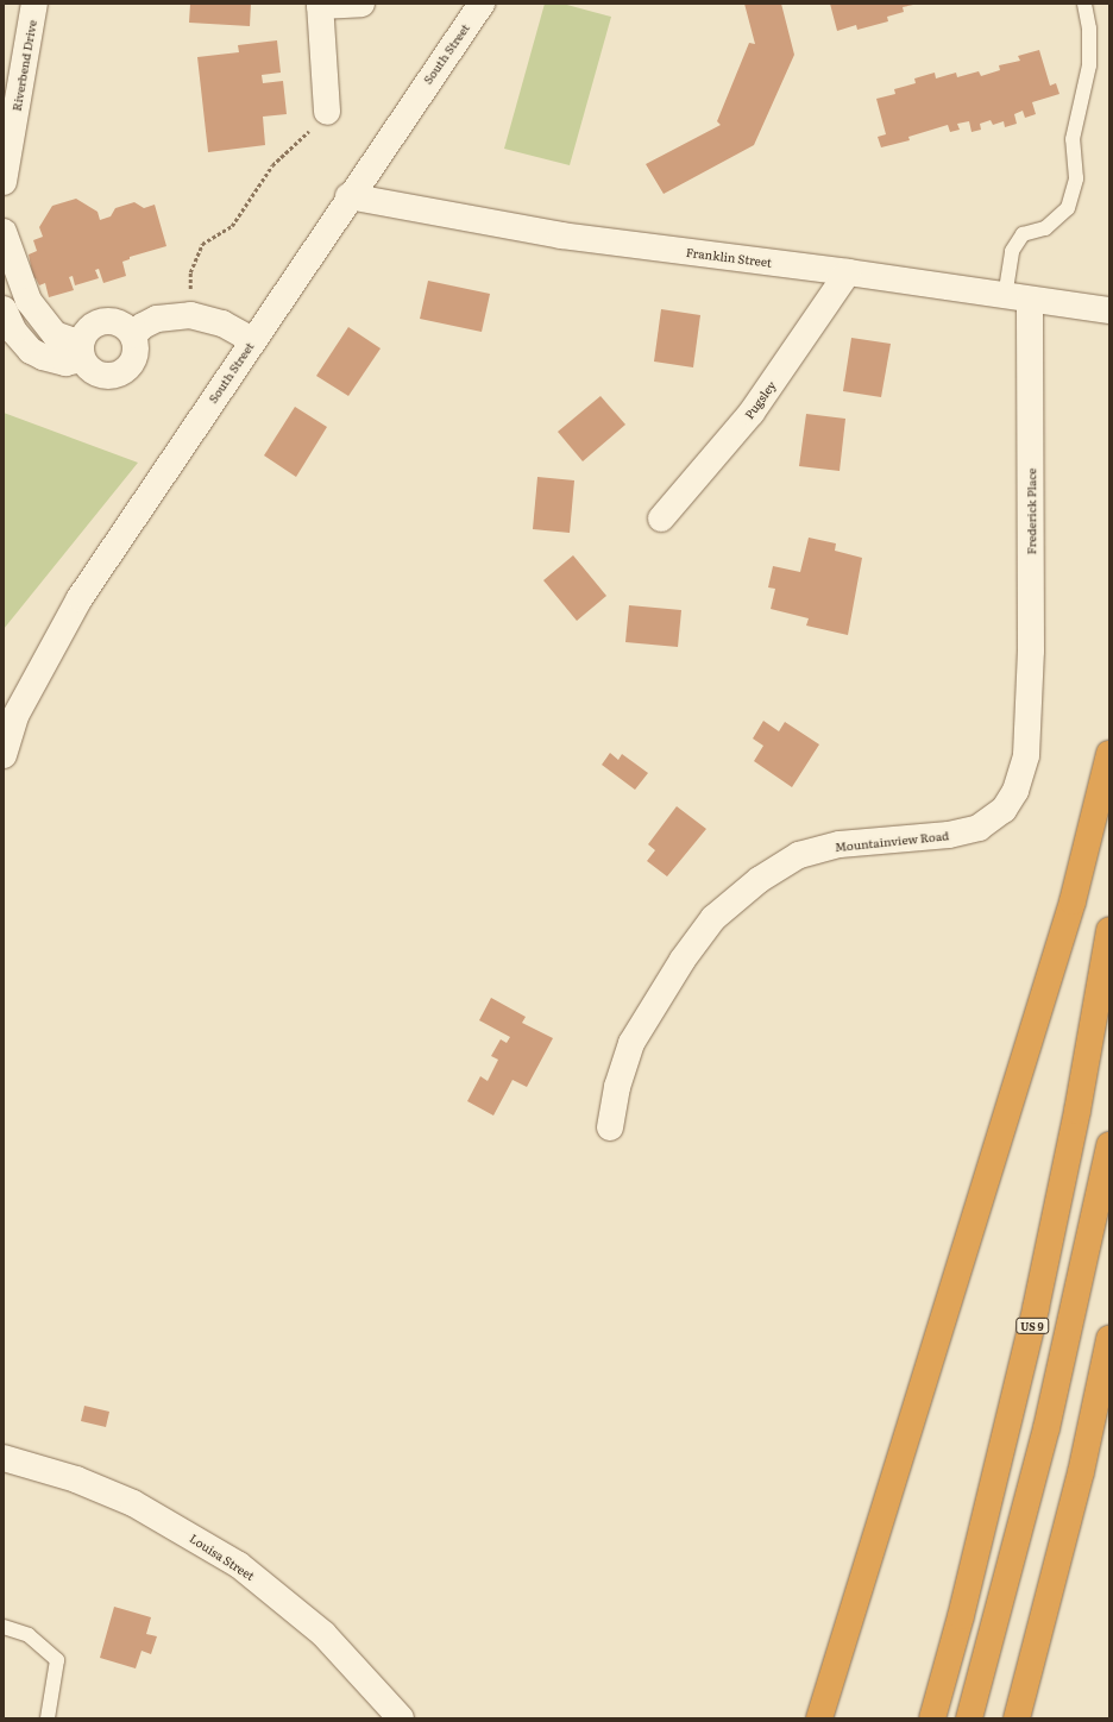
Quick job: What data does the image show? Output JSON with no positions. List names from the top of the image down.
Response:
{
  "streets": {
    "highway": ["US 9"],
    "street": [
      "South Street",
      "Riverbend Drive",
      "Franklin Street",
      "Pugsley",
      "Frederick Place",
      "Mountainview Road",
      "Louisa Street"
    ]
  },
  "crossings": [
    ["South Street", "Franklin Street"],
    ["Franklin Street", "Pugsley"],
    ["Franklin Street", "Frederick Place"],
    ["Frederick Place", "Mountainview Road"]
  ]
}
